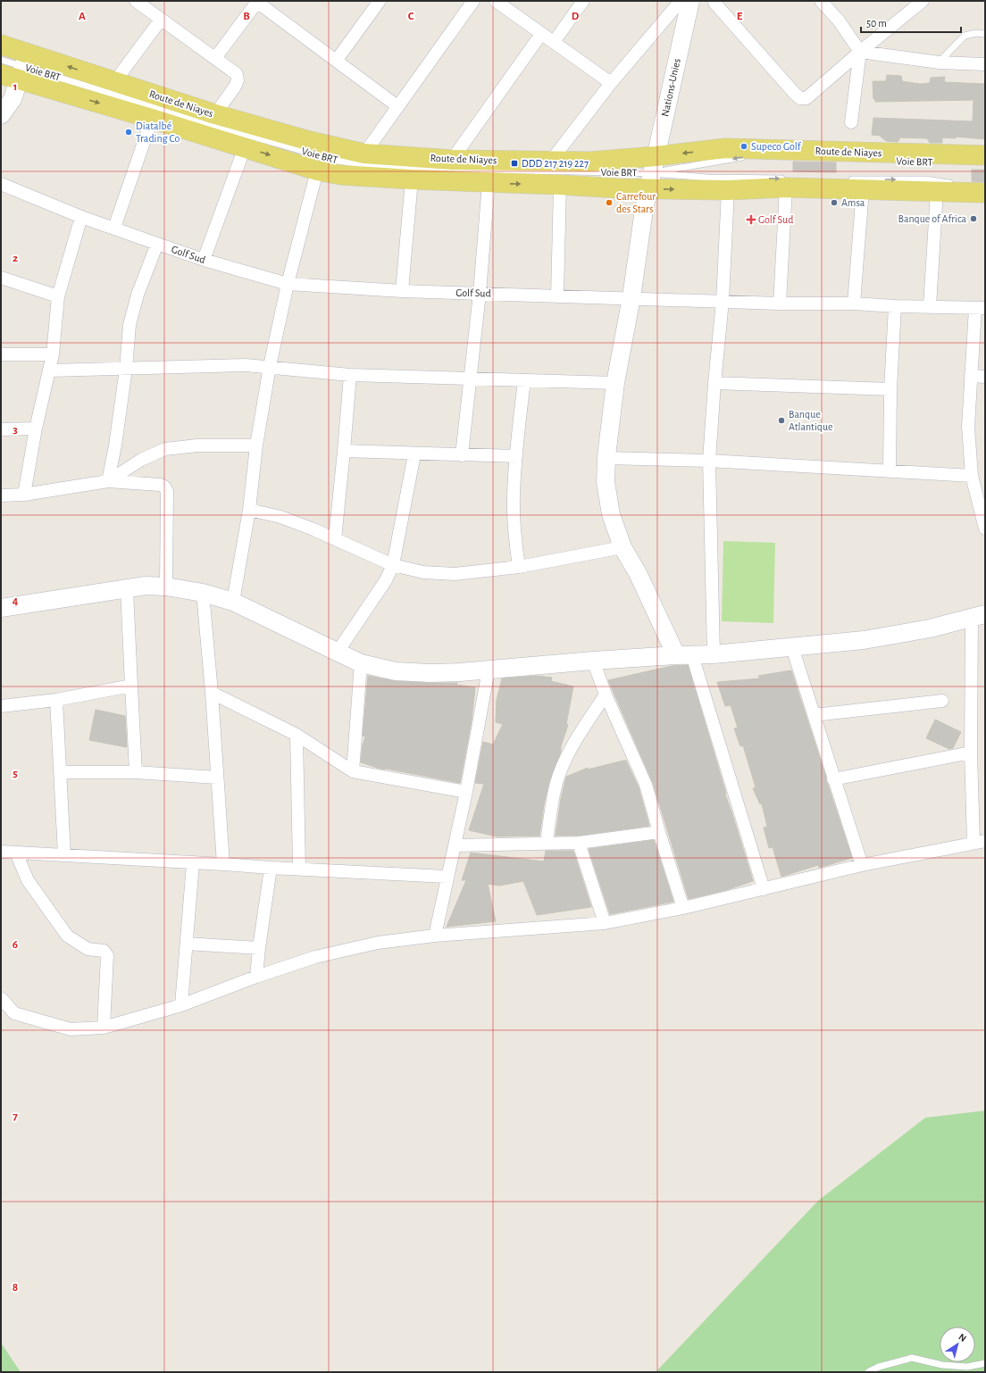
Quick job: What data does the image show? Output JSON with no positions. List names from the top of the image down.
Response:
{
  "streets": {
    "main road": ["Route de Niayes"],
    "street": ["Nations-Unies", "Golf Sud"],
    "lane": ["Voie BRT"]
  },
  "crossings": [
    ["Voie BRT", "Nations-Unies"],
    ["Voie BRT", "Route de Niayes"],
    ["Nations-Unies", "Route de Niayes"],
    ["Nations-Unies", "Golf Sud"]
  ],
  "places": {
    "other": [
      "Diatalbé Trading Co",
      "Supeco Golf",
      "Carrefour des Stars",
      "Amsa",
      "Banque of Africa",
      "Banque Atlantique"
    ],
    "transit": ["DDD 217 219 227"],
    "health": ["Golf Sud"]
  },
  "scale_bar": "50 m",
  "north": "top right",
  "grid": {
    "columns": [
      "A",
      "B",
      "C",
      "D",
      "E"
    ],
    "rows": [
      "1",
      "2",
      "3",
      "4",
      "5",
      "6",
      "7",
      "8"
    ]
  }
}
